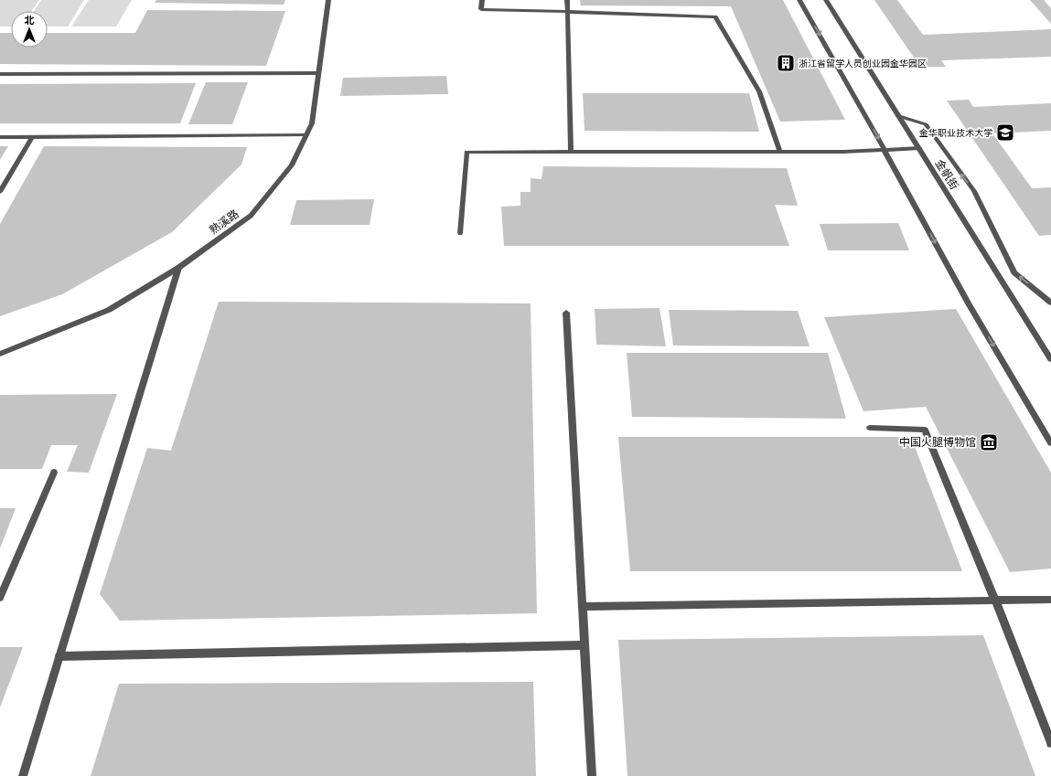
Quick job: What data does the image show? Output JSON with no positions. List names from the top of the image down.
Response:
{
  "streets": {
    "street": ["金帆街", "熟溪路"]
  },
  "places": {
    "building": ["浙江省留学人员创业园金华园区"],
    "school or university": ["金华职业技术大学"],
    "museum": ["中国火腿博物馆"]
  },
  "north": "top"
}
